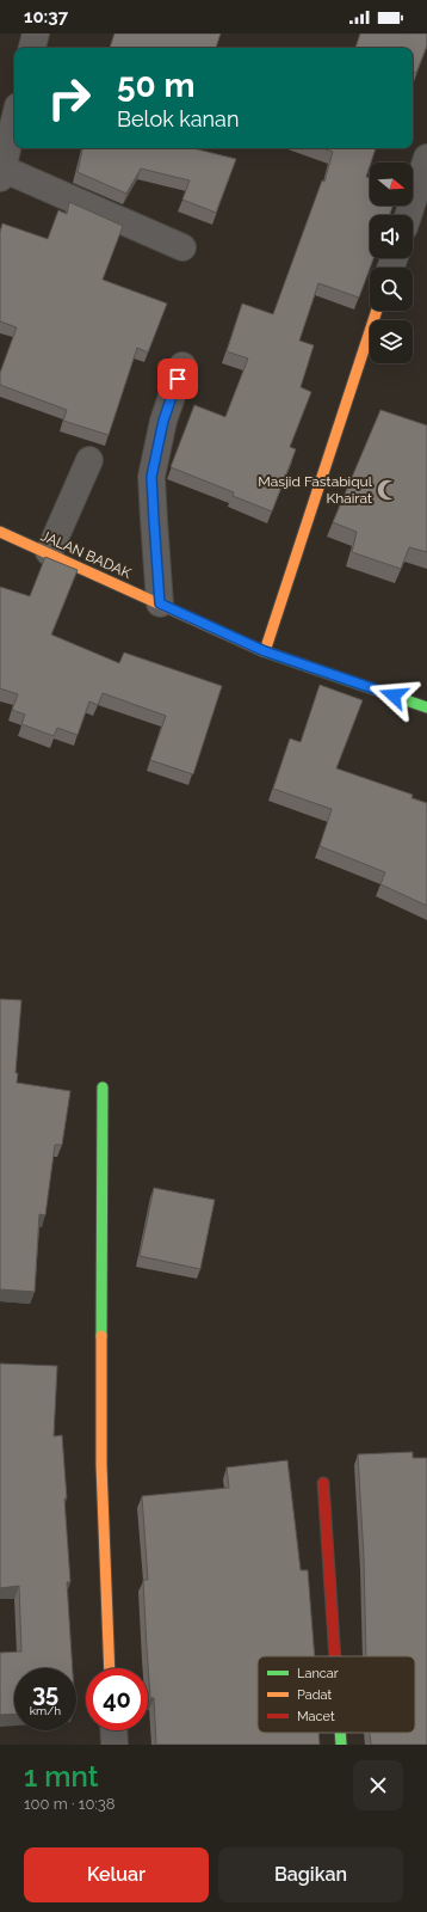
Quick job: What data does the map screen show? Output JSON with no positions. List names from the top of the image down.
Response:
{
  "streets": {
    "street": ["JALAN BADAK"]
  },
  "places": {
    "mosque": ["Masjid Fastabiqul Khairat"]
  },
  "legend": ["Lancar", "Padat", "Macet"],
  "north": "right",
  "page": {
    "status": "10:37",
    "turn": ["50 m", "Belok kanan"],
    "speed": "35 km/h",
    "limit": "40",
    "heading": ["1 mnt", "100 m · 10:38"],
    "buttons": ["Keluar", "Bagikan"]
  }
}
